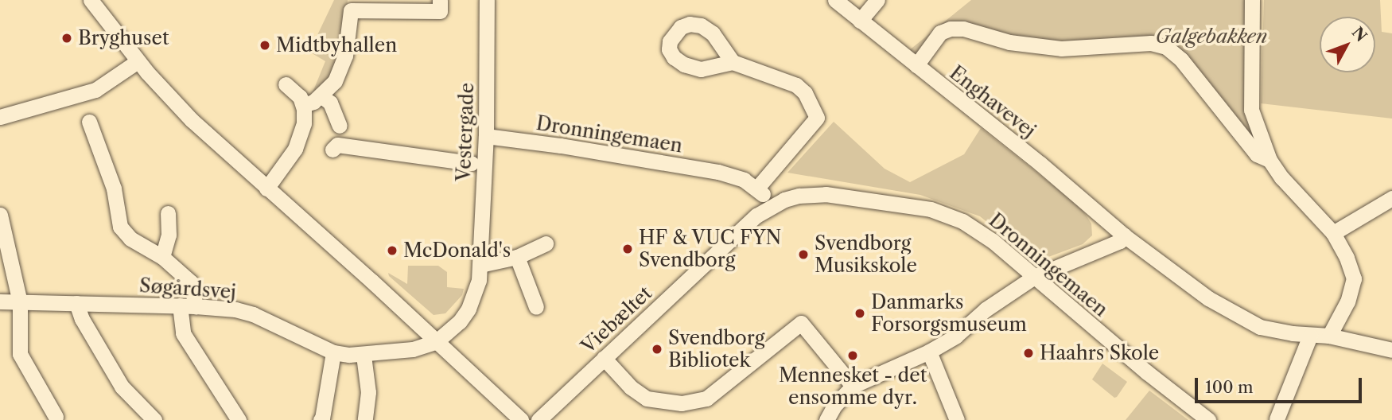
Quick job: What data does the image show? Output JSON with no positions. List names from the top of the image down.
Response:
{
  "streets": {
    "street": [
      "Enghavevej",
      "Vestergade",
      "Dronningemaen",
      "Søgårdsvej",
      "Viebæltet"
    ]
  },
  "crossings": [
    ["Vestergade", "Dronningemaen"],
    ["Vestergade", "Søgårdsvej"],
    ["Dronningemaen", "Viebæltet"]
  ],
  "parks": ["Galgebakken"],
  "places": [
    "Bryghuset",
    "Midtbyhallen",
    "HF & VUC FYN Svendborg",
    "McDonald's",
    "Svendborg Musikskole",
    "Danmarks Forsorgsmuseum",
    "Svendborg Bibliotek",
    "Haahrs Skole",
    "Mennesket - det ensomme dyr."
  ],
  "scale_bar": "100 m",
  "north": "top right"
}
